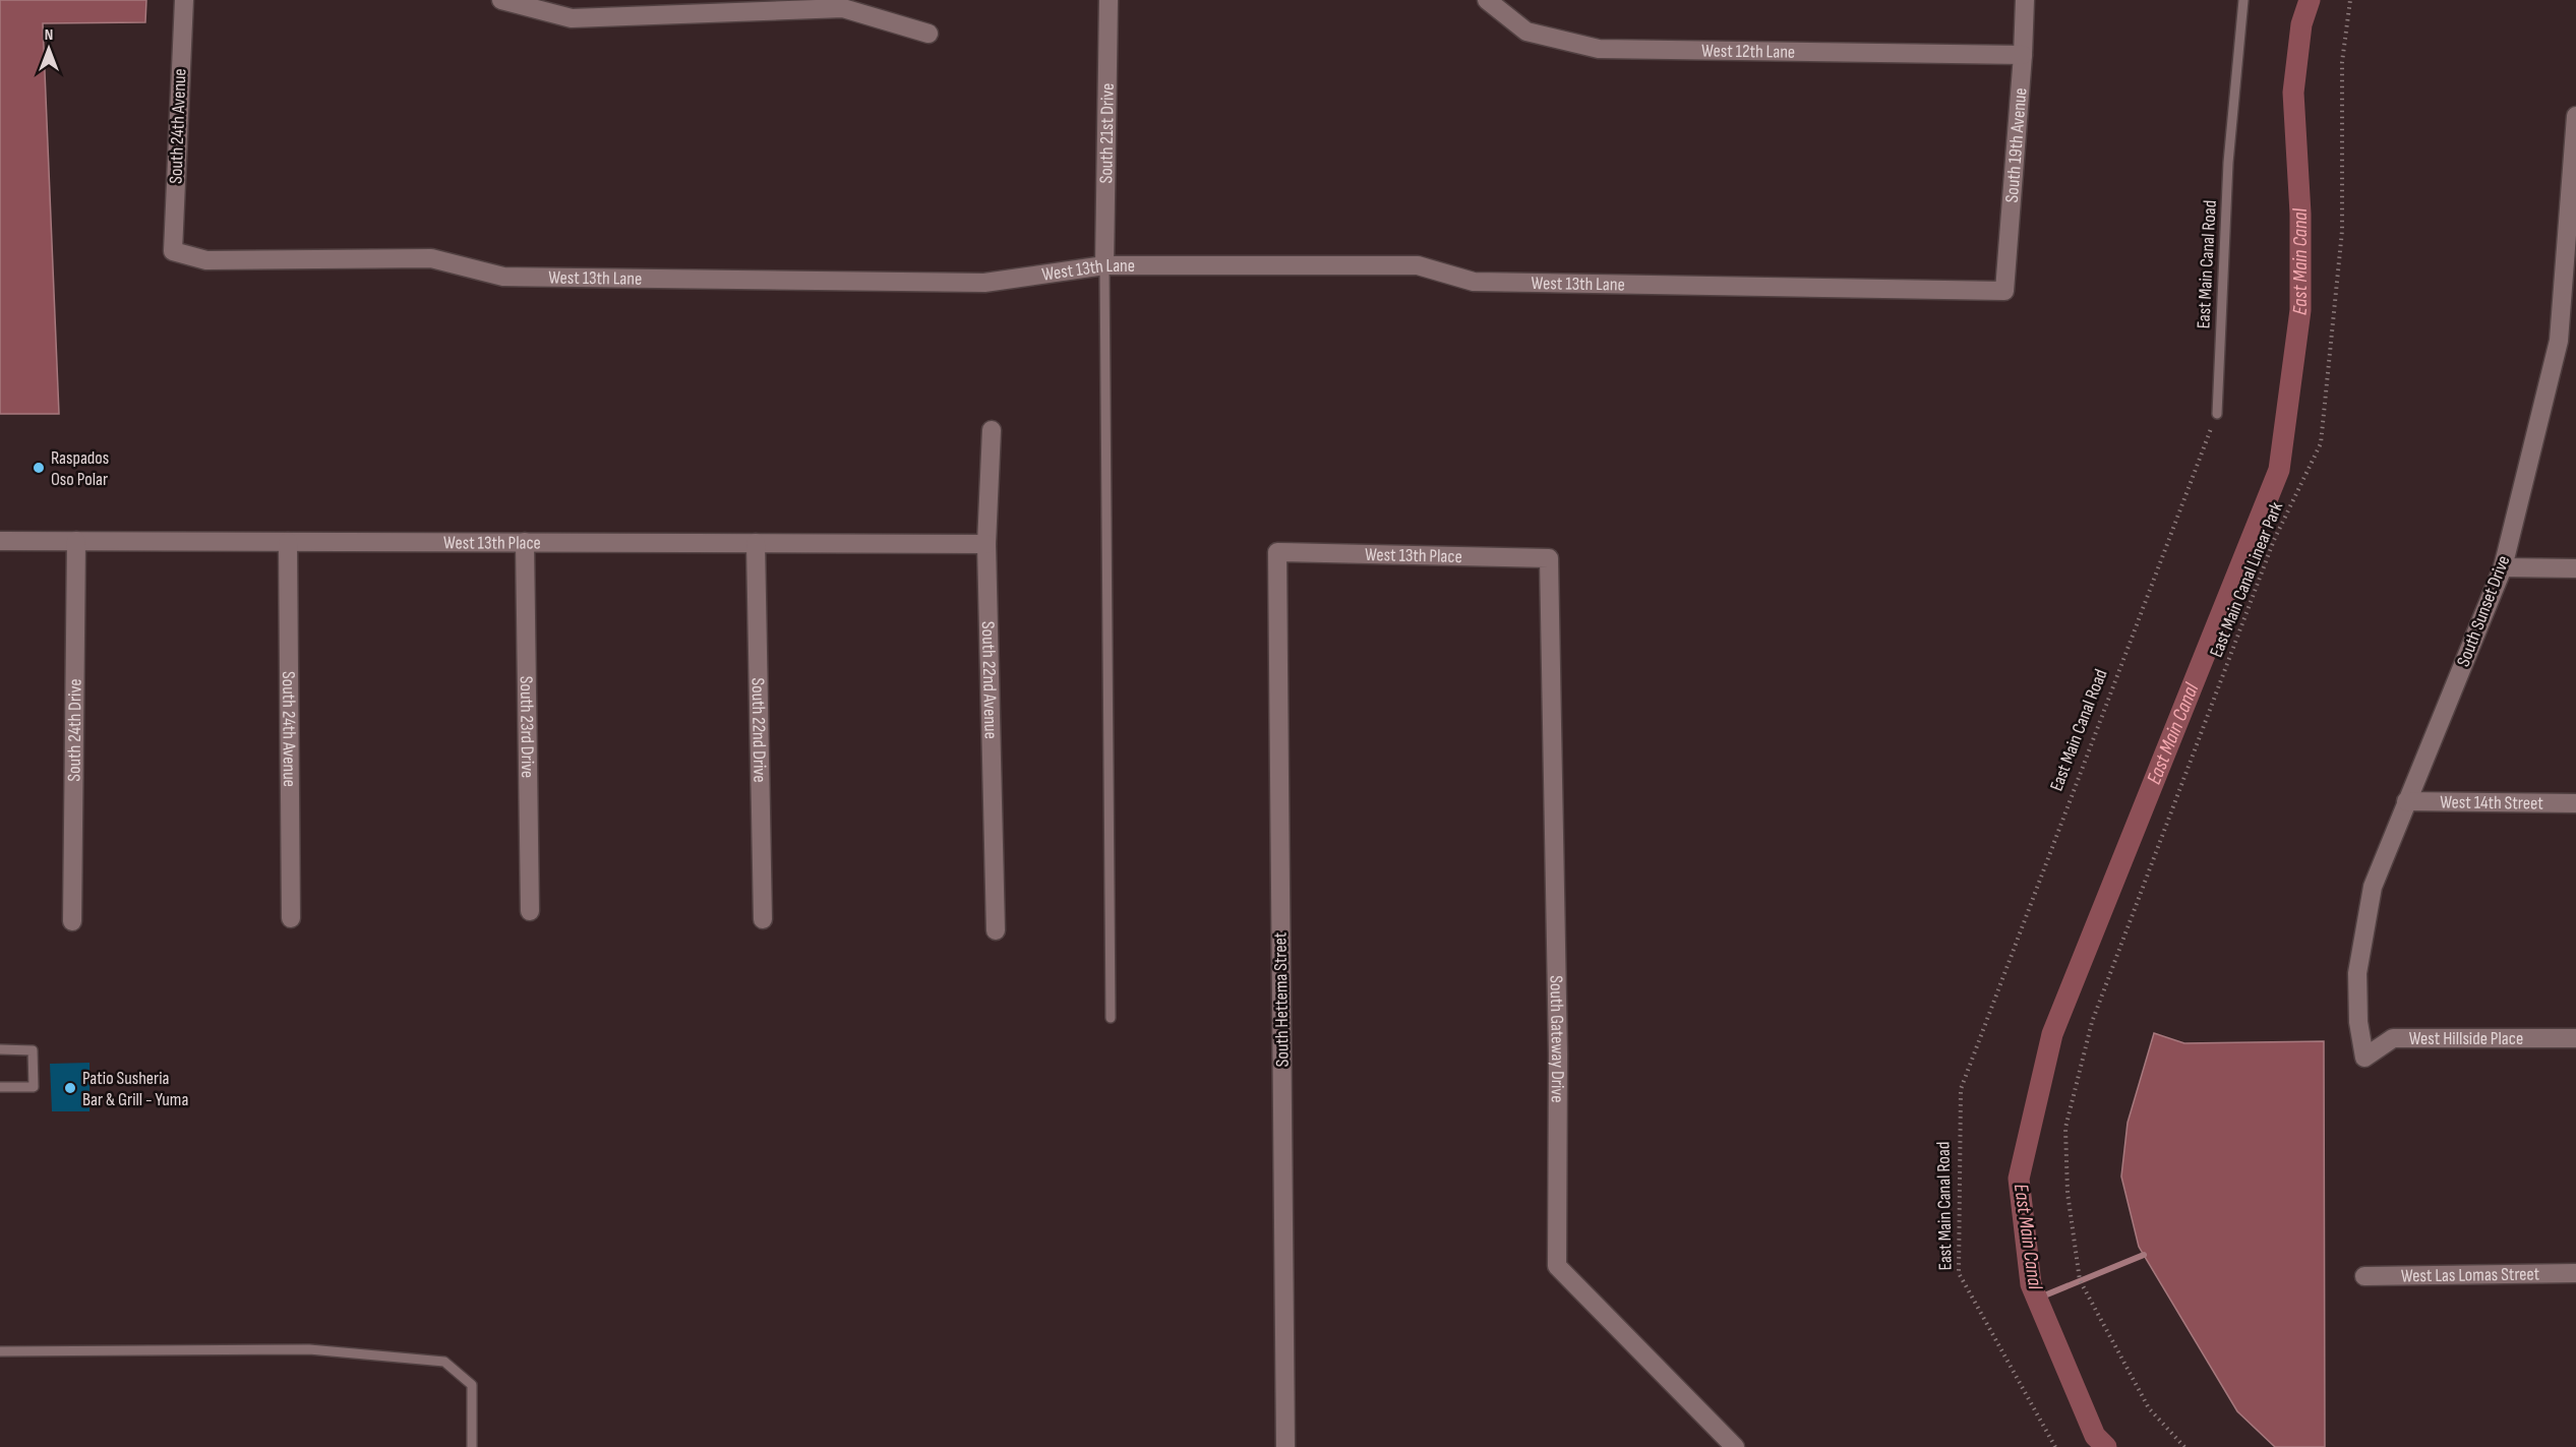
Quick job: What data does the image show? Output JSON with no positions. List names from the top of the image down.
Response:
{
  "streets": {
    "street": [
      "West 12th Lane",
      "South 24th Avenue",
      "South 21st Drive",
      "South 19th Avenue",
      "West 13th Lane",
      "West 13th Place",
      "South Sunset Drive",
      "South 22nd Avenue",
      "South 23rd Drive",
      "South 24th Drive",
      "South 22nd Drive",
      "West 14th Street",
      "South Hettema Street",
      "West Hillside Place",
      "South Gateway Drive",
      "West Las Lomas Street"
    ],
    "lane": ["East Main Canal Road"],
    "path": ["East Main Canal Linear Park"]
  },
  "crossings": [
    ["West 12th Lane", "South 19th Avenue"],
    ["South 24th Avenue", "West 13th Lane"],
    ["South 24th Avenue", "West 13th Place"],
    ["South 21st Drive", "West 13th Lane"],
    ["South 19th Avenue", "West 13th Lane"],
    ["West 13th Place", "South 22nd Avenue"],
    ["West 13th Place", "South 23rd Drive"],
    ["West 13th Place", "South 24th Drive"],
    ["West 13th Place", "South 22nd Drive"],
    ["West 13th Place", "South Hettema Street"],
    ["West 13th Place", "South Gateway Drive"],
    ["South Sunset Drive", "West 14th Street"],
    ["South Sunset Drive", "West Hillside Place"]
  ],
  "water": ["East Main Canal"],
  "places": ["Raspados Oso Polar", "Patio Susheria Bar & Grill - Yuma"],
  "north": "top"
}
